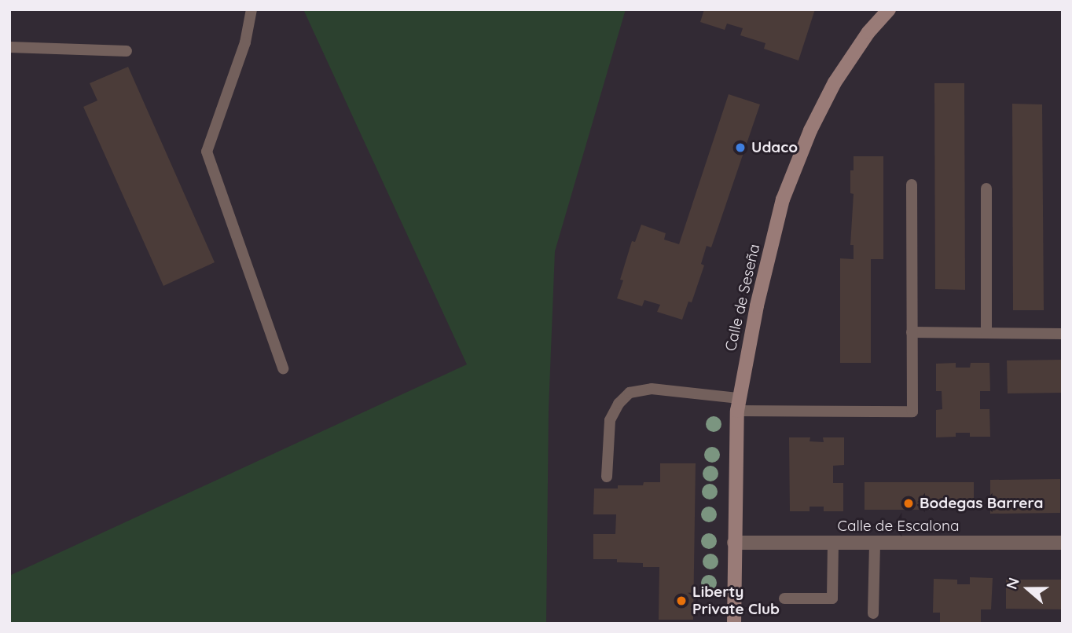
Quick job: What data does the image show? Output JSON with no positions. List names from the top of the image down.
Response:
{
  "streets": {
    "street": ["Calle de Seseña", "Calle de Escalona"]
  },
  "crossings": [
    ["Calle de Seseña", "Calle de Escalona"]
  ],
  "places": ["Udaco", "Bodegas Barrera", "Liberty Private Club"],
  "north": "left"
}
